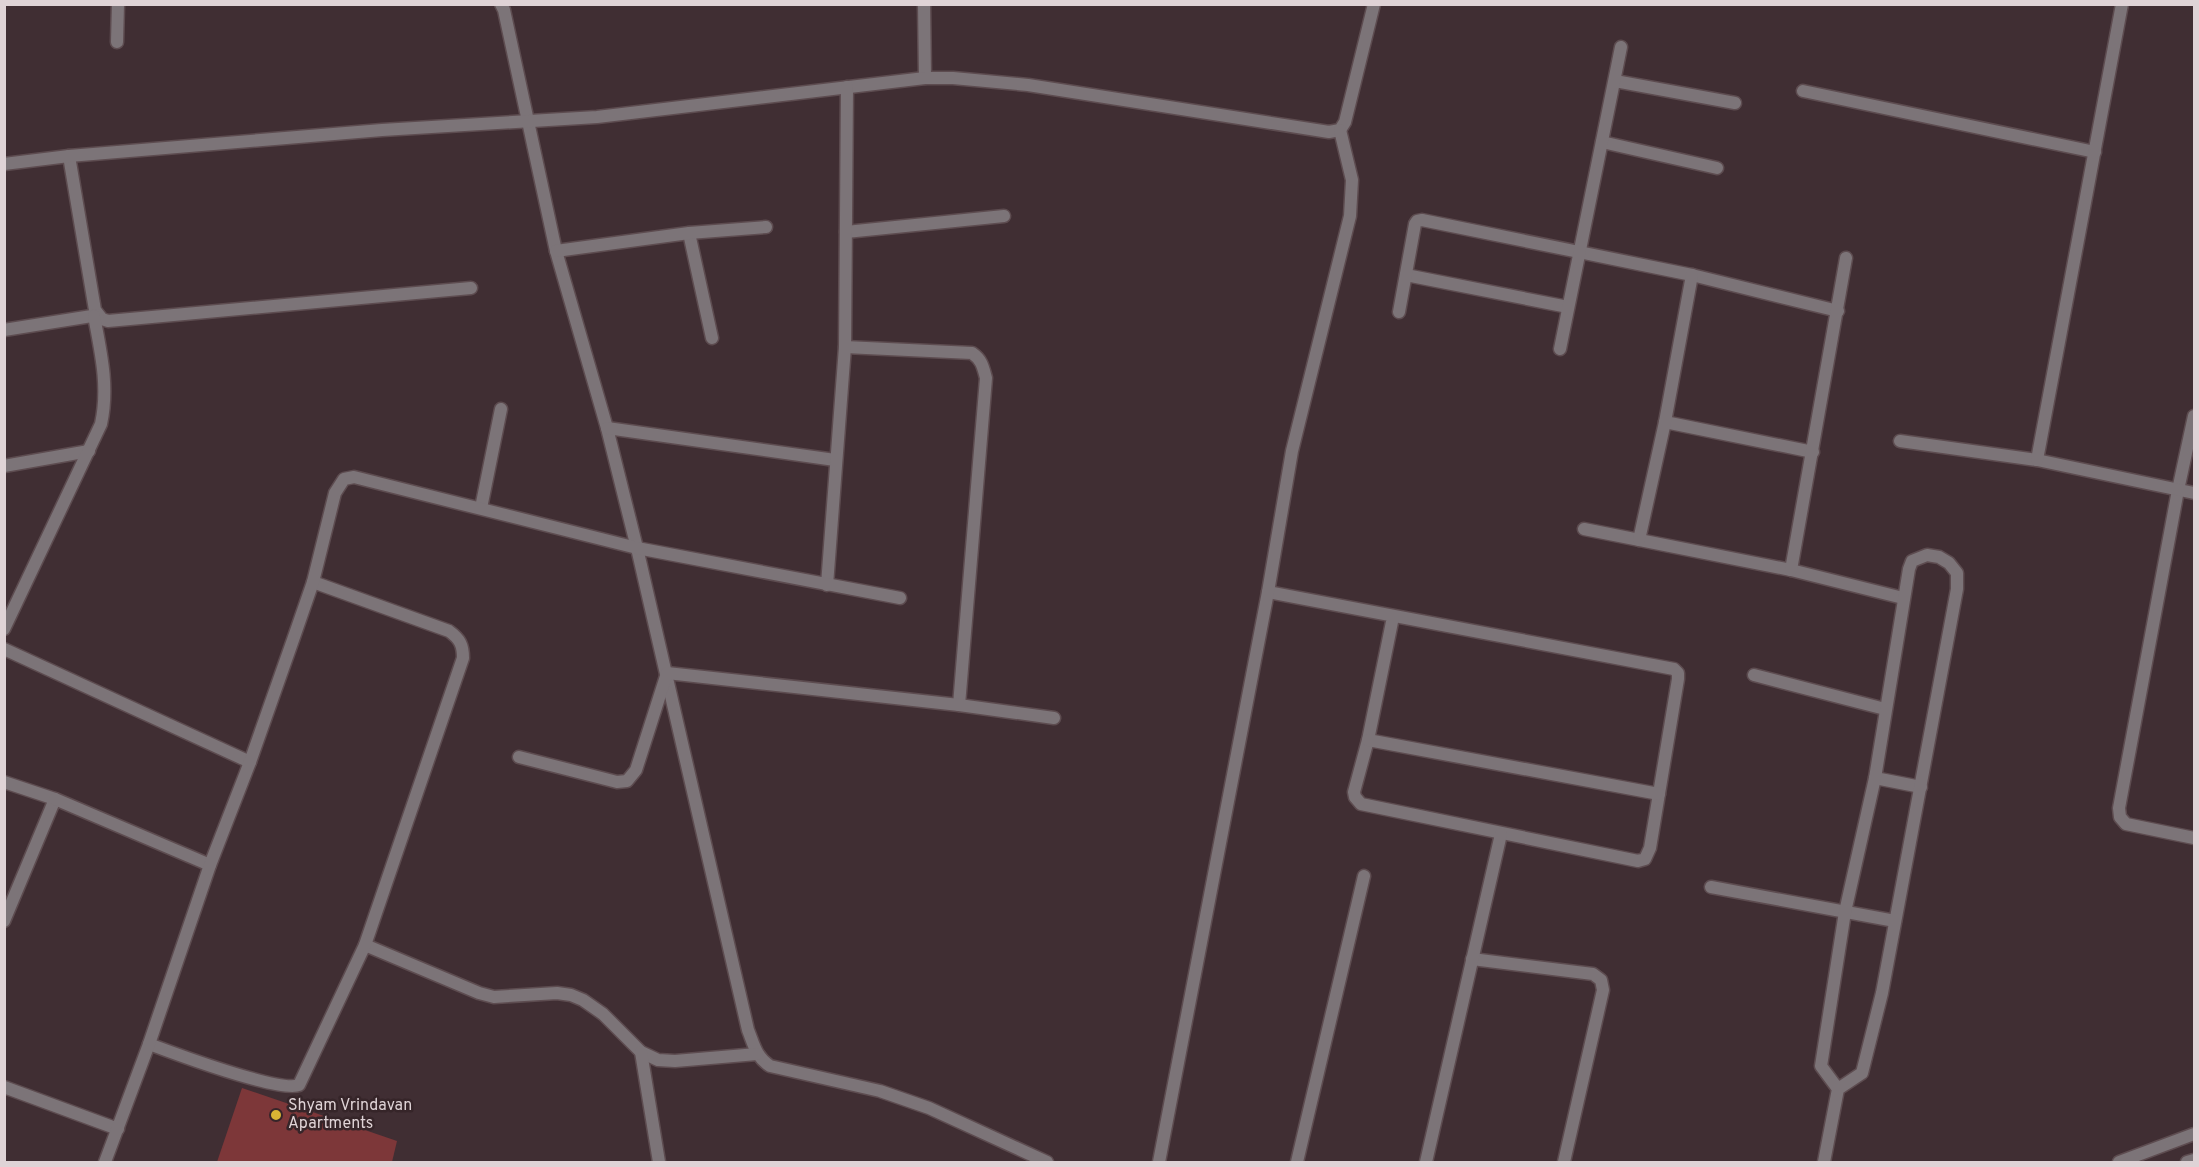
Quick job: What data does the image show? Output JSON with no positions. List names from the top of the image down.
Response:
{
  "places": ["Shyam Vrindavan Apartments"]
}
